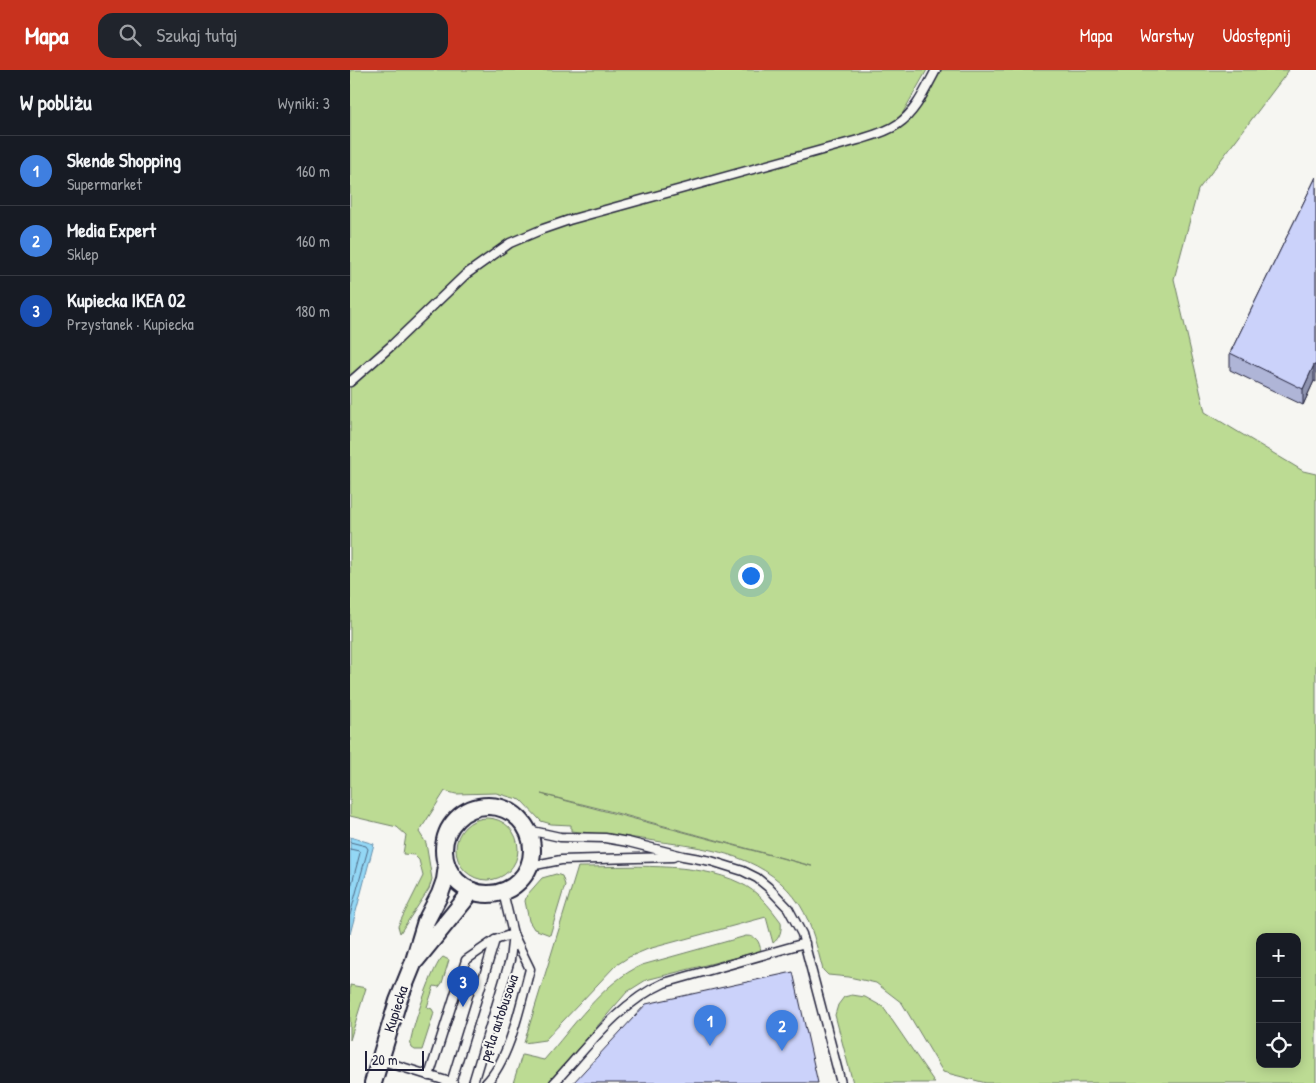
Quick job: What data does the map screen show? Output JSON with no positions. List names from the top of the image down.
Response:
{
  "streets": {
    "street": ["Kupiecka"],
    "lane": ["pętla autobusowa"]
  },
  "scale_bar": "20 m",
  "page": {
    "header": "Mapa",
    "search": "Szukaj tutaj",
    "nav": ["Mapa", "Warstwy", "Udostępnij"],
    "heading": ["W pobliżu", "Wyniki: 3"],
    "list": [
      {
        "mark": "1",
        "name": "Skende Shopping",
        "note": "Supermarket",
        "value": "160 m"
      },
      {
        "mark": "2",
        "name": "Media Expert",
        "note": "Sklep",
        "value": "160 m"
      },
      {
        "mark": "3",
        "name": "Kupiecka IKEA 02",
        "note": "Przystanek · Kupiecka",
        "value": "180 m"
      }
    ],
    "map_buttons": ["+", "−"],
    "pins": ["3", "1", "2"],
    "scale": "20 m"
  }
}
